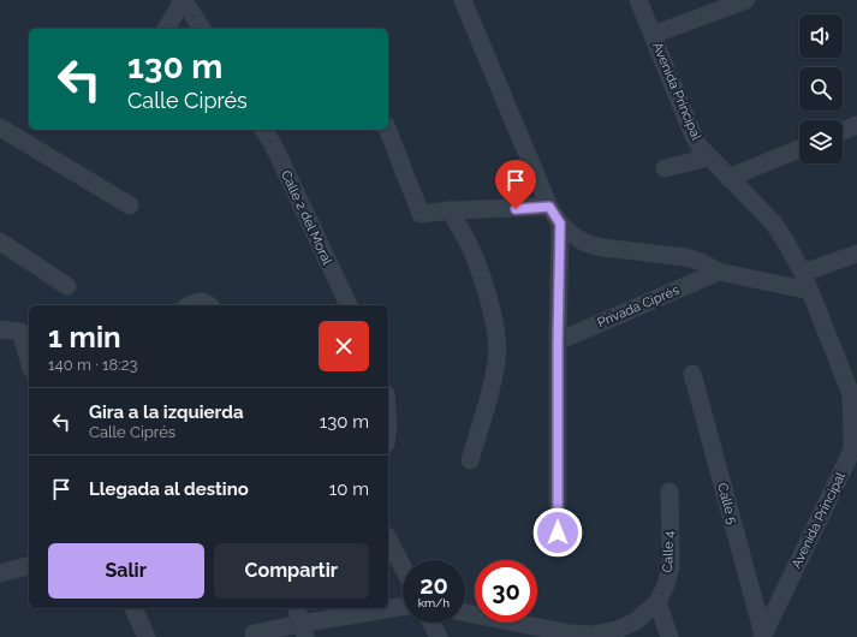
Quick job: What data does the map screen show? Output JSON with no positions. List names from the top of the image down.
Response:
{
  "streets": {
    "street": [
      "Avenida Principal",
      "Calle 2 del Moral",
      "Privada Ciprés",
      "Calle 5",
      "Calle 4"
    ]
  },
  "crossings": [
    ["Avenida Principal", "Calle 5"]
  ],
  "page": {
    "turn": ["130 m", "Calle Ciprés"],
    "heading": ["1 min", "140 m · 18:23"],
    "list": [
      {
        "name": "Gira a la izquierda",
        "note": "Calle Ciprés",
        "value": "130 m"
      },
      {
        "name": "Llegada al destino",
        "value": "10 m"
      }
    ],
    "buttons": ["Salir", "Compartir"],
    "speed": "20 km/h",
    "limit": "30"
  }
}
